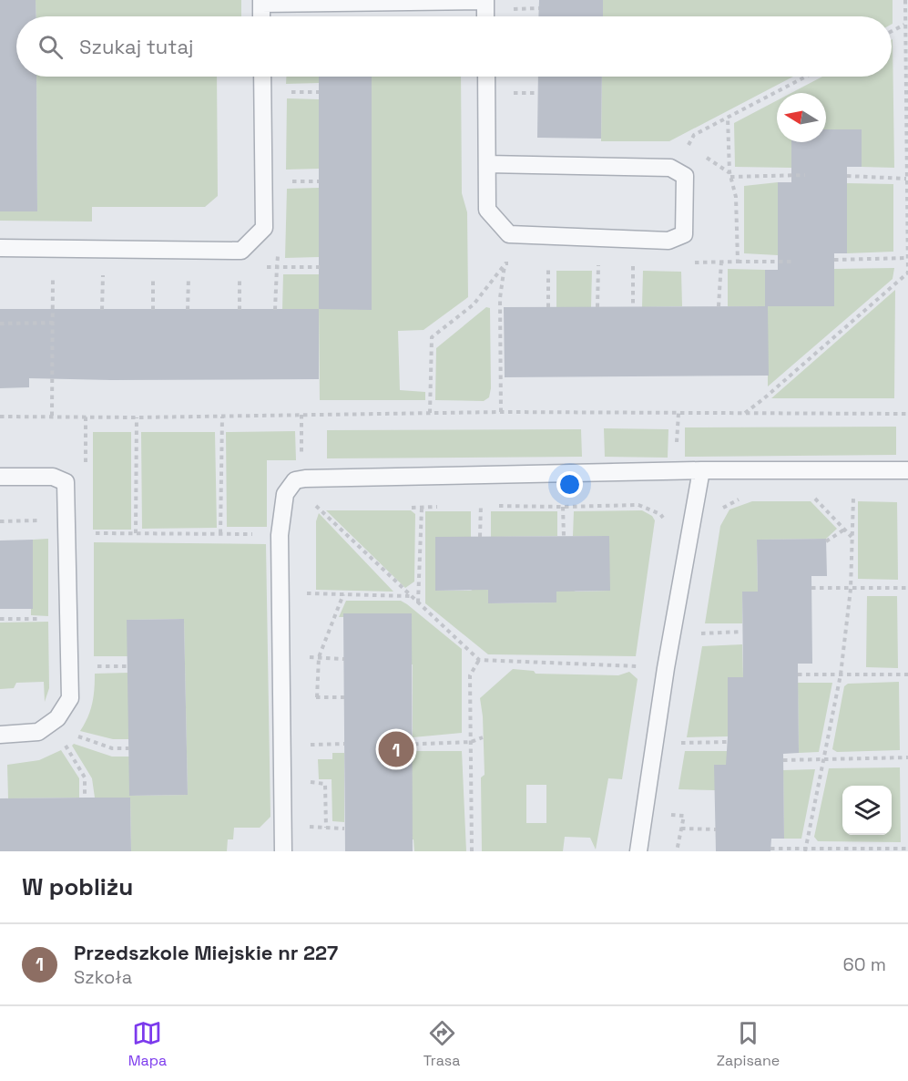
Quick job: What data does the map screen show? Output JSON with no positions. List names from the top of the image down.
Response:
{
  "north": "left",
  "page": {
    "search": "Szukaj tutaj",
    "pins": "1",
    "heading": "W pobliżu",
    "list": [
      {
        "mark": "1",
        "name": "Przedszkole Miejskie nr 227",
        "note": "Szkoła",
        "value": "60 m"
      }
    ],
    "nav": ["Mapa", "Trasa", "Zapisane"]
  }
}
